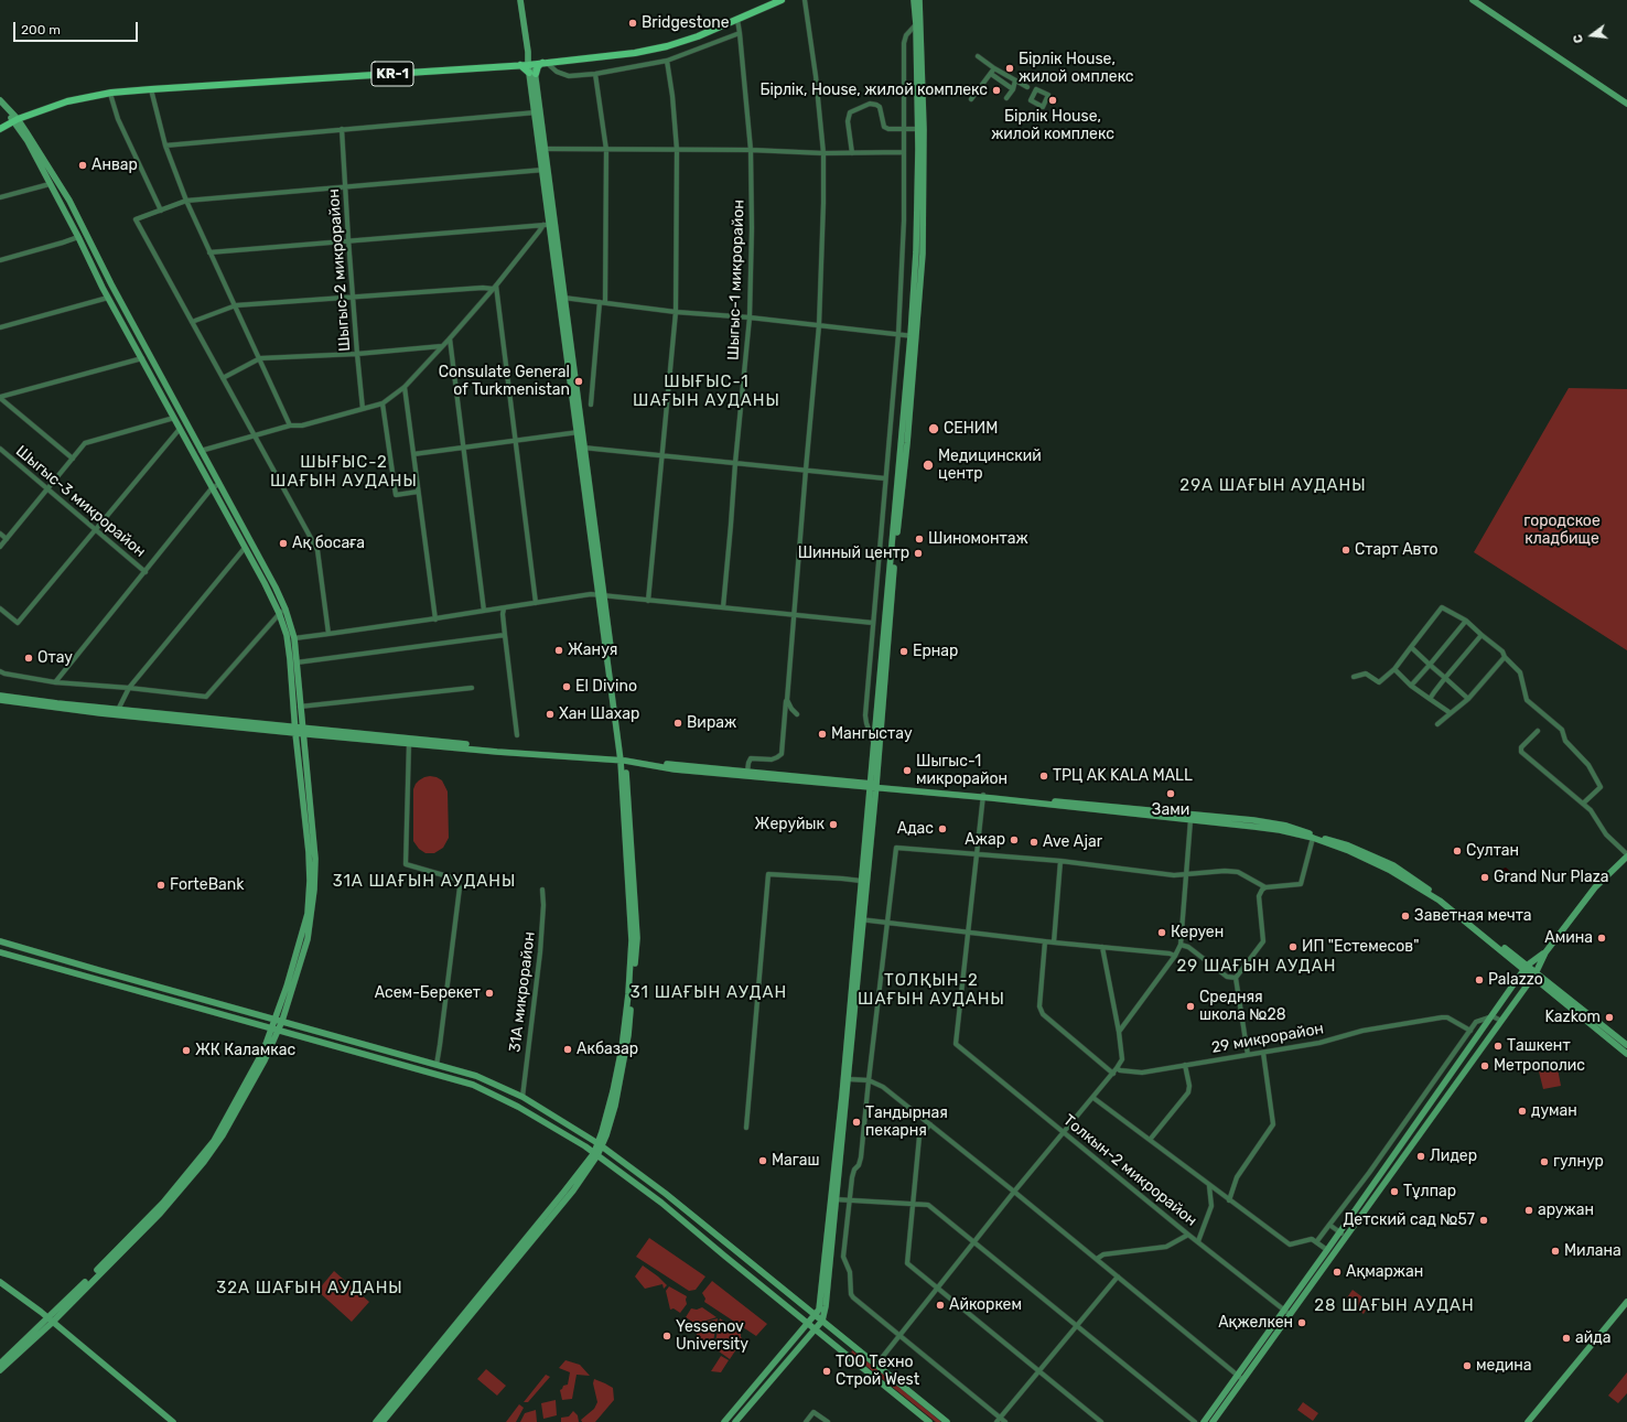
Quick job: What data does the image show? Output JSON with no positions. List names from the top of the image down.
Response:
{
  "streets": {
    "main road": ["KR-1"],
    "street": [
      "Шыгыс-2 микрорайон",
      "Шыгыс-1 микрорайон",
      "Шыгыс-3 микрорайон",
      "31А микрорайон",
      "29 микрорайон",
      "Толкын-2 микрорайон"
    ]
  },
  "crossings": [
    ["KR-1", "Шыгыс-1 микрорайон"]
  ],
  "districts": [
    "ШЫҒЫС-1 ШАҒЫН АУДАНЫ",
    "ШЫҒЫС-2 ШАҒЫН АУДАНЫ",
    "29А ШАҒЫН АУДАНЫ",
    "31А ШАҒЫН АУДАНЫ",
    "29 ШАҒЫН АУДАН",
    "ТОЛҚЫН-2 ШАҒЫН АУДАНЫ",
    "31 ШАҒЫН АУДАН",
    "32А ШАҒЫН АУДАНЫ",
    "28 ШАҒЫН АУДАН"
  ],
  "parks": ["городское кладбище"],
  "places": [
    "Bridgestone",
    "Бірлік House, жилой омплекс",
    "Бірлік, House, жилой комплекс",
    "Бірлік House, жилой комплекс",
    "Анвар",
    "Consulate General of Turkmenistan",
    "СЕНИМ",
    "Медицинский центр",
    "Шиномонтаж",
    "Ақ босаға",
    "Старт Авто",
    "Шинный центр",
    "Жануя",
    "Ернар",
    "Отау",
    "El Divino",
    "Хан Шахар",
    "Вираж",
    "Мангыстау",
    "Шыгыс-1 микрорайон",
    "ТРЦ AK KALA MALL",
    "Зами",
    "Жеруйык",
    "Адас",
    "Ажар",
    "Ave Ajar",
    "Султан",
    "Grand Nur Plaza",
    "ForteBank",
    "Заветная мечта",
    "Керуен",
    "Амина",
    "ИП \"Естемесов\"",
    "Palazzo",
    "Асем-Берекет",
    "Средняя школа №28",
    "Kazkom",
    "Ташкент",
    "Акбазар",
    "ЖК Каламкас",
    "Метрополис",
    "думан",
    "Тандырная пекарня",
    "Лидер",
    "Магаш",
    "гулнур",
    "Тұлпар",
    "аружан",
    "Детский сад №57",
    "Милана",
    "Ақмаржан",
    "Айкоркем",
    "Ақжелкен",
    "Yessenov University",
    "айда",
    "медина",
    "ТОО Техно Строй West"
  ],
  "scale_bar": "200 m",
  "north": "left"
}
